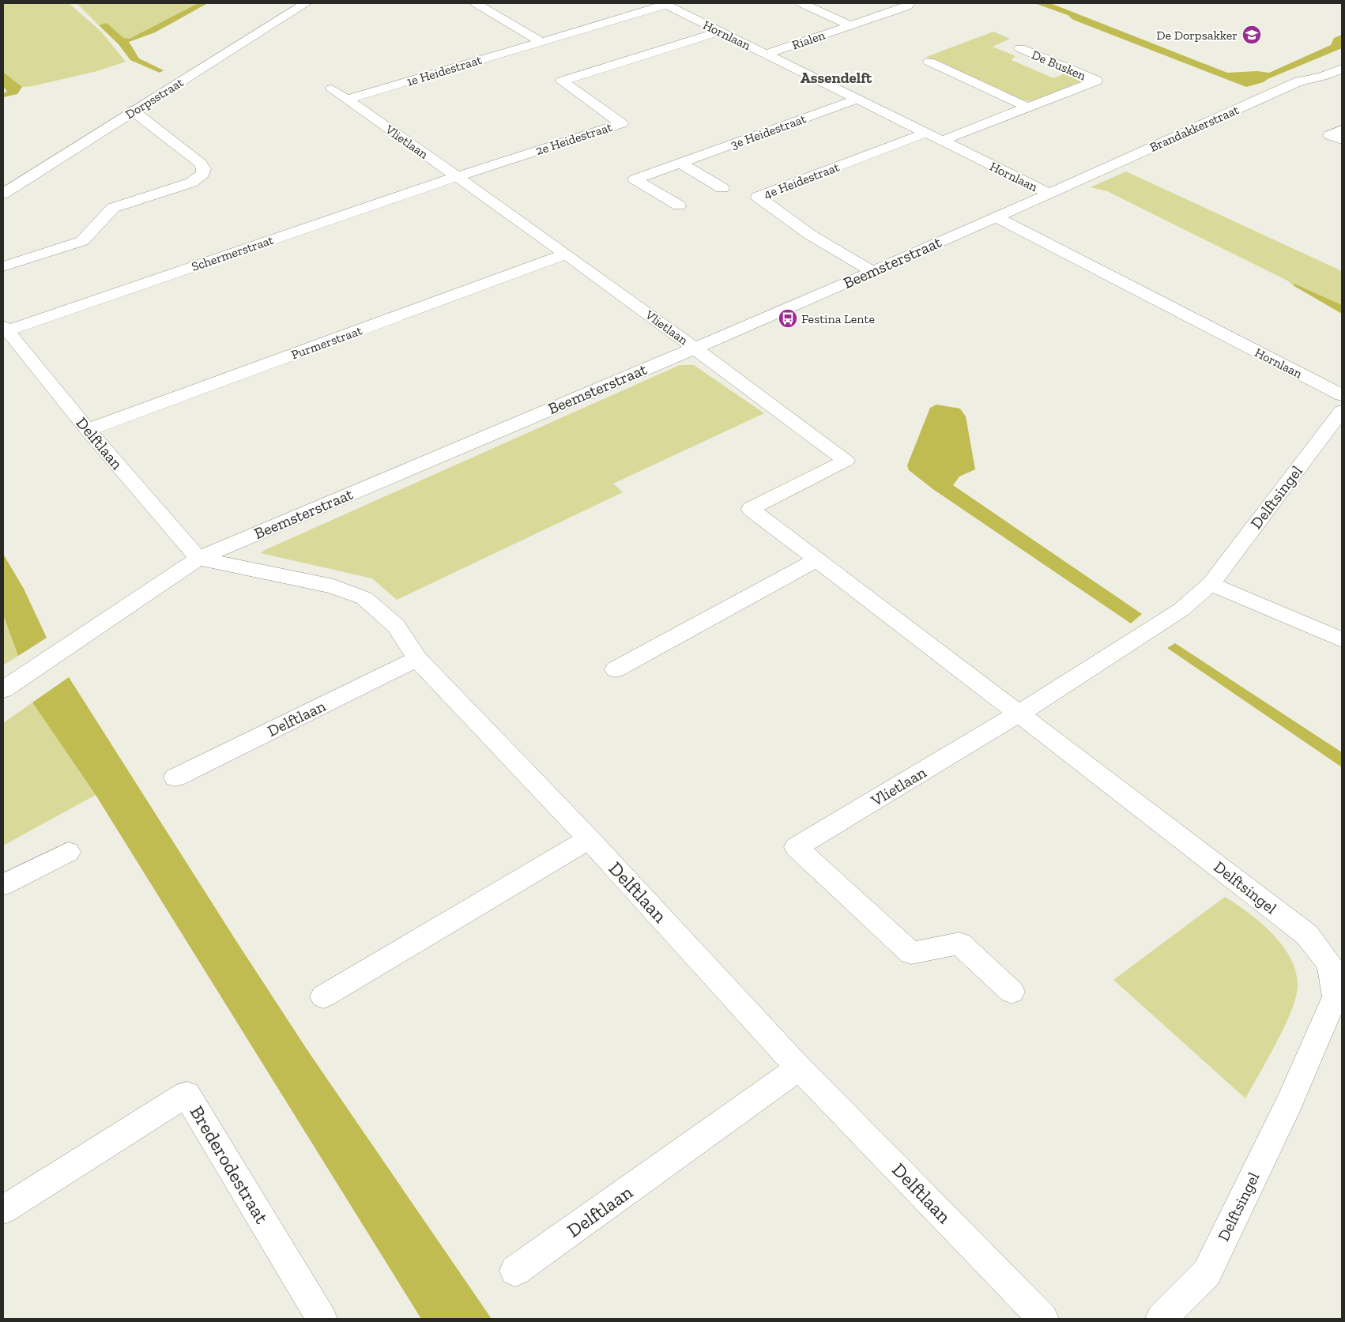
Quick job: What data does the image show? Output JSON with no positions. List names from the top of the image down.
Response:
{
  "streets": {
    "street": [
      "Hornlaan",
      "Rialen",
      "De Busken",
      "1e Heidestraat",
      "Dorpsstraat",
      "Brandakkerstraat",
      "3e Heidestraat",
      "2e Heidestraat",
      "Vlietlaan",
      "4e Heidestraat",
      "Schermerstraat",
      "Beemsterstraat",
      "Purmerstraat",
      "Delftlaan",
      "Delftsingel",
      "Brederodestraat"
    ]
  },
  "crossings": [
    ["Hornlaan", "Rialen"],
    ["Hornlaan", "De Busken"],
    ["Hornlaan", "1e Heidestraat"],
    ["Hornlaan", "Brandakkerstraat"],
    ["Hornlaan", "3e Heidestraat"],
    ["Hornlaan", "2e Heidestraat"],
    ["Hornlaan", "4e Heidestraat"],
    ["Hornlaan", "Beemsterstraat"],
    ["1e Heidestraat", "Vlietlaan"],
    ["2e Heidestraat", "Vlietlaan"],
    ["2e Heidestraat", "Schermerstraat"],
    ["Vlietlaan", "Schermerstraat"],
    ["Vlietlaan", "Beemsterstraat"],
    ["Vlietlaan", "Purmerstraat"],
    ["Vlietlaan", "Delftsingel"],
    ["4e Heidestraat", "Beemsterstraat"],
    ["Schermerstraat", "Delftlaan"],
    ["Beemsterstraat", "Delftlaan"],
    ["Purmerstraat", "Delftlaan"]
  ],
  "districts": ["Assendelft"],
  "places": {
    "school or university": ["De Dorpsakker"],
    "bus stop": ["Festina Lente"]
  }
}
